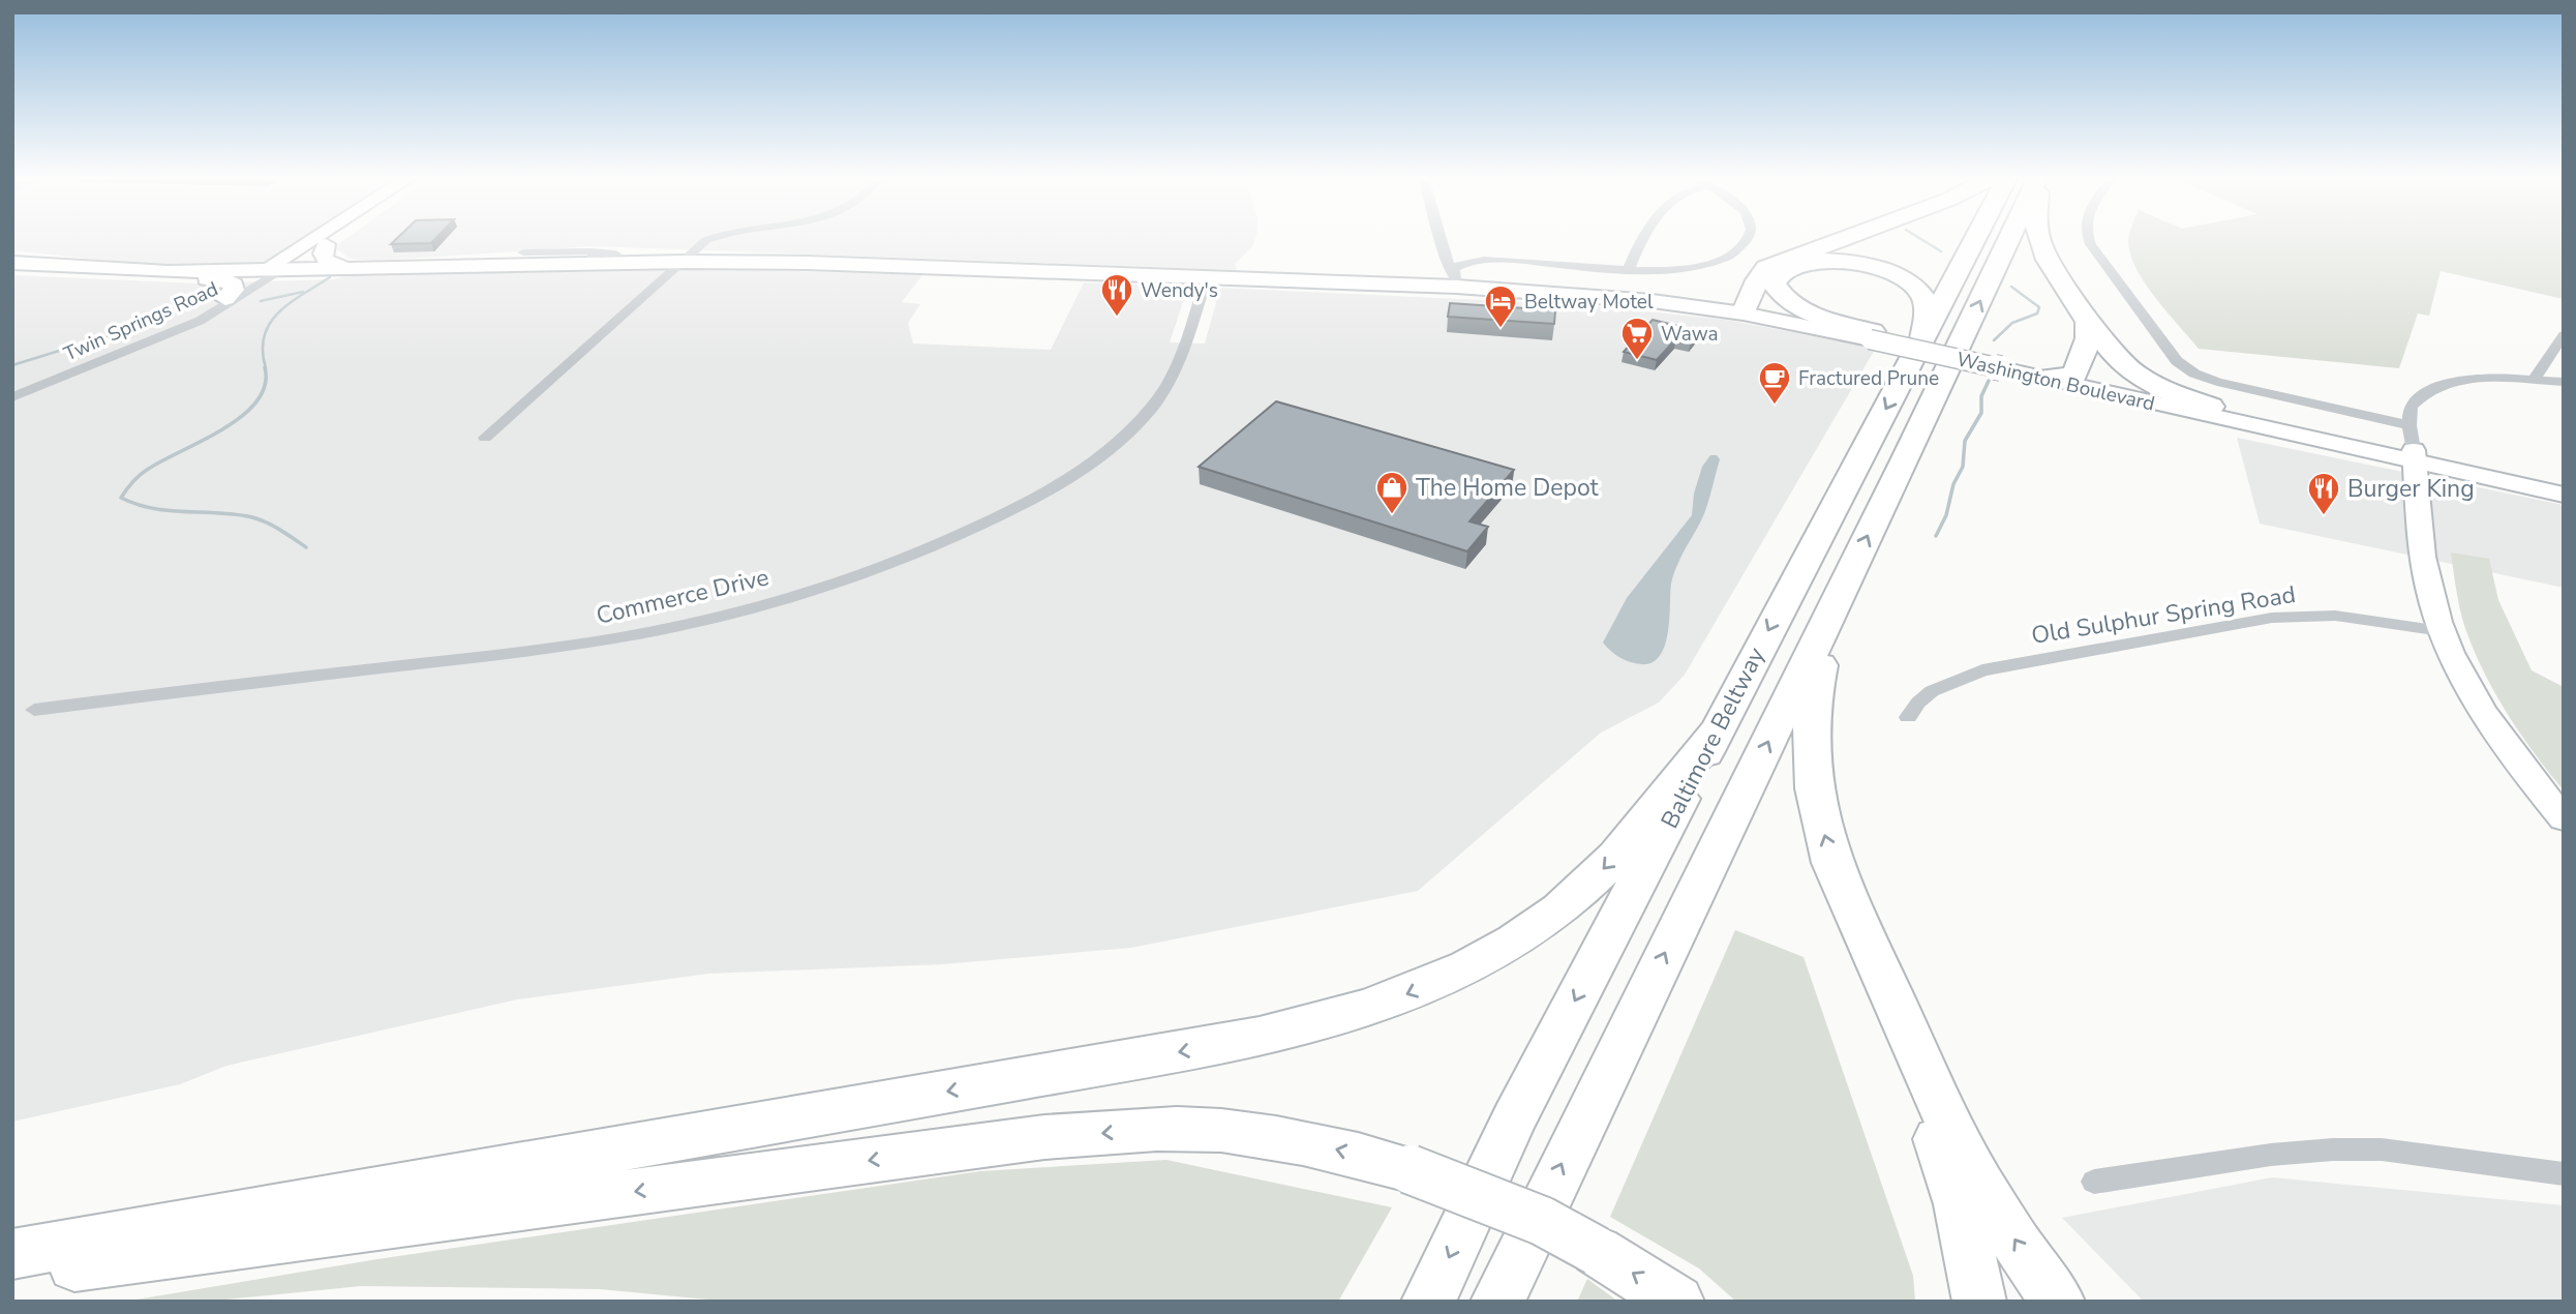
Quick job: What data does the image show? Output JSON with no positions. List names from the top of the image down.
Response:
{
  "streets": {
    "highway": ["Baltimore Beltway"],
    "main road": ["Washington Boulevard"],
    "street": ["Twin Springs Road", "Commerce Drive", "Old Sulphur Spring Road"]
  },
  "crossings": [
    ["Twin Springs Road", "Washington Boulevard"],
    ["Washington Boulevard", "Commerce Drive"]
  ],
  "places": {
    "restaurant": ["Wendy's", "Burger King"],
    "hotel": ["Beltway Motel"],
    "supermarket": ["Wawa"],
    "cafe": ["Fractured Prune"],
    "shop": ["The Home Depot"]
  }
}
